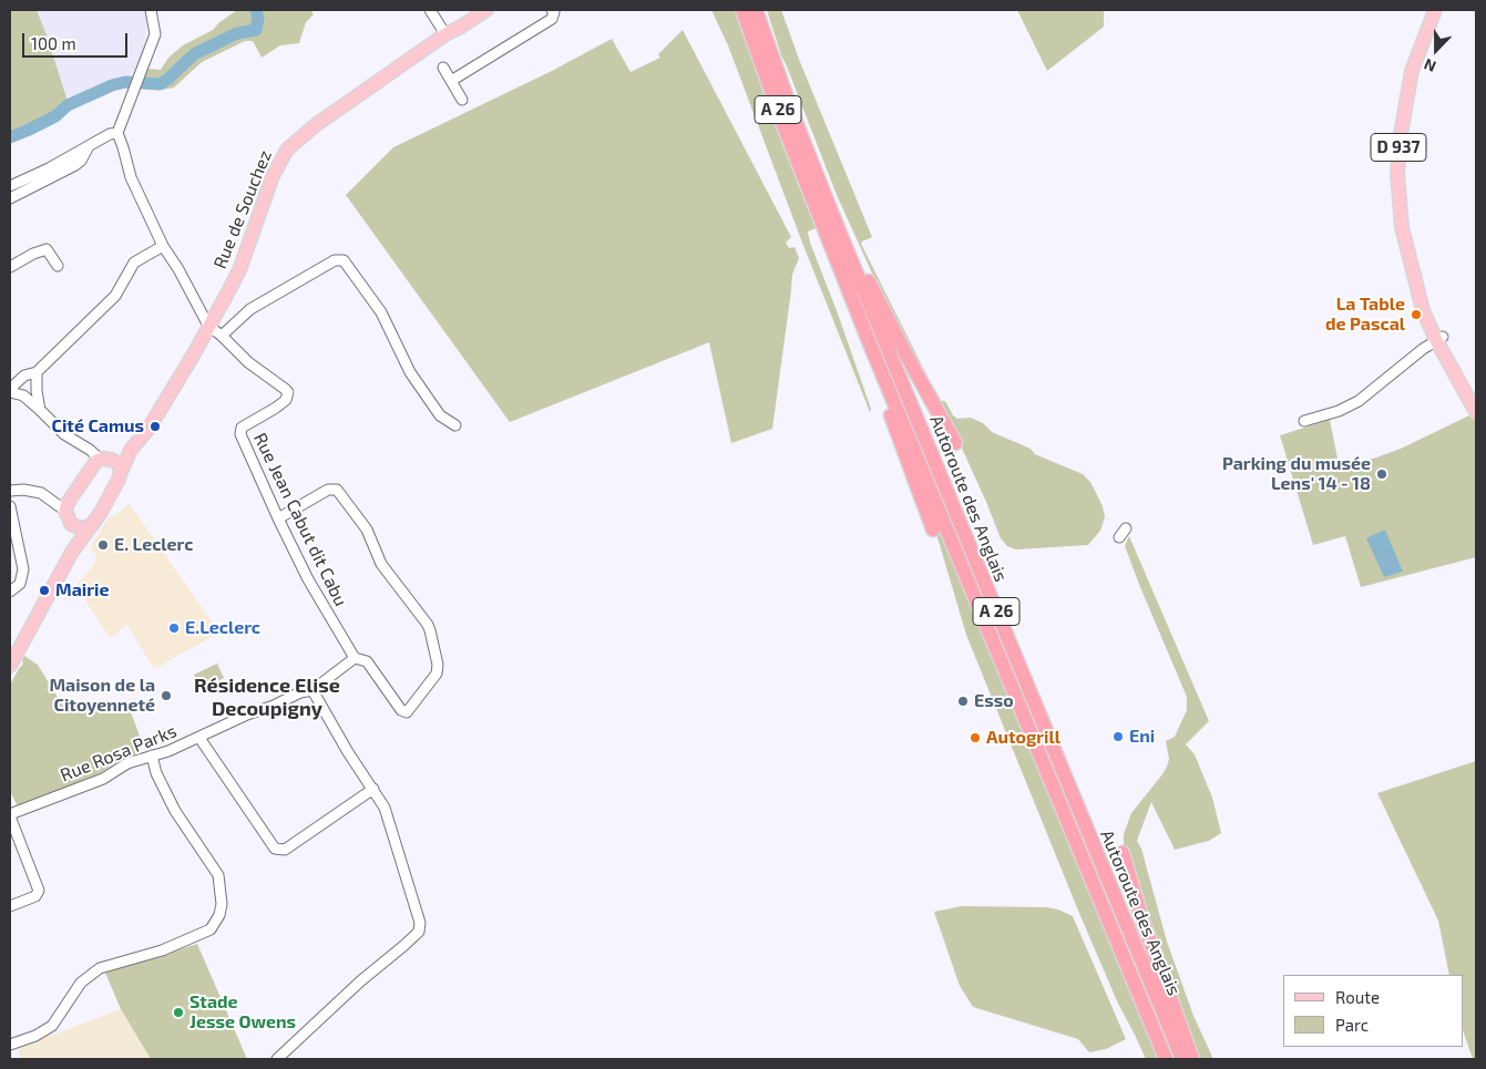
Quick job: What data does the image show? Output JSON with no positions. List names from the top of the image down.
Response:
{
  "streets": {
    "highway": ["A 26", "Autoroute des Anglais"],
    "main road": ["D 937", "Rue de Souchez"],
    "street": ["Rue Jean Cabut dit Cabu", "Rue Rosa Parks"]
  },
  "crossings": [
    ["Rue Jean Cabut dit Cabu", "Rue Rosa Parks"]
  ],
  "districts": ["Résidence Elise Decoupigny"],
  "places": [
    "La Table de Pascal",
    "Cité Camus",
    "Parking du musée Lens' 14 - 18",
    "E. Leclerc",
    "Mairie",
    "E.Leclerc",
    "Maison de la Citoyenneté",
    "Esso",
    "Eni",
    "Autogrill",
    "Stade Jesse Owens"
  ],
  "legend": ["Route", "Parc"],
  "scale_bar": "100 m",
  "north": "bottom"
}
